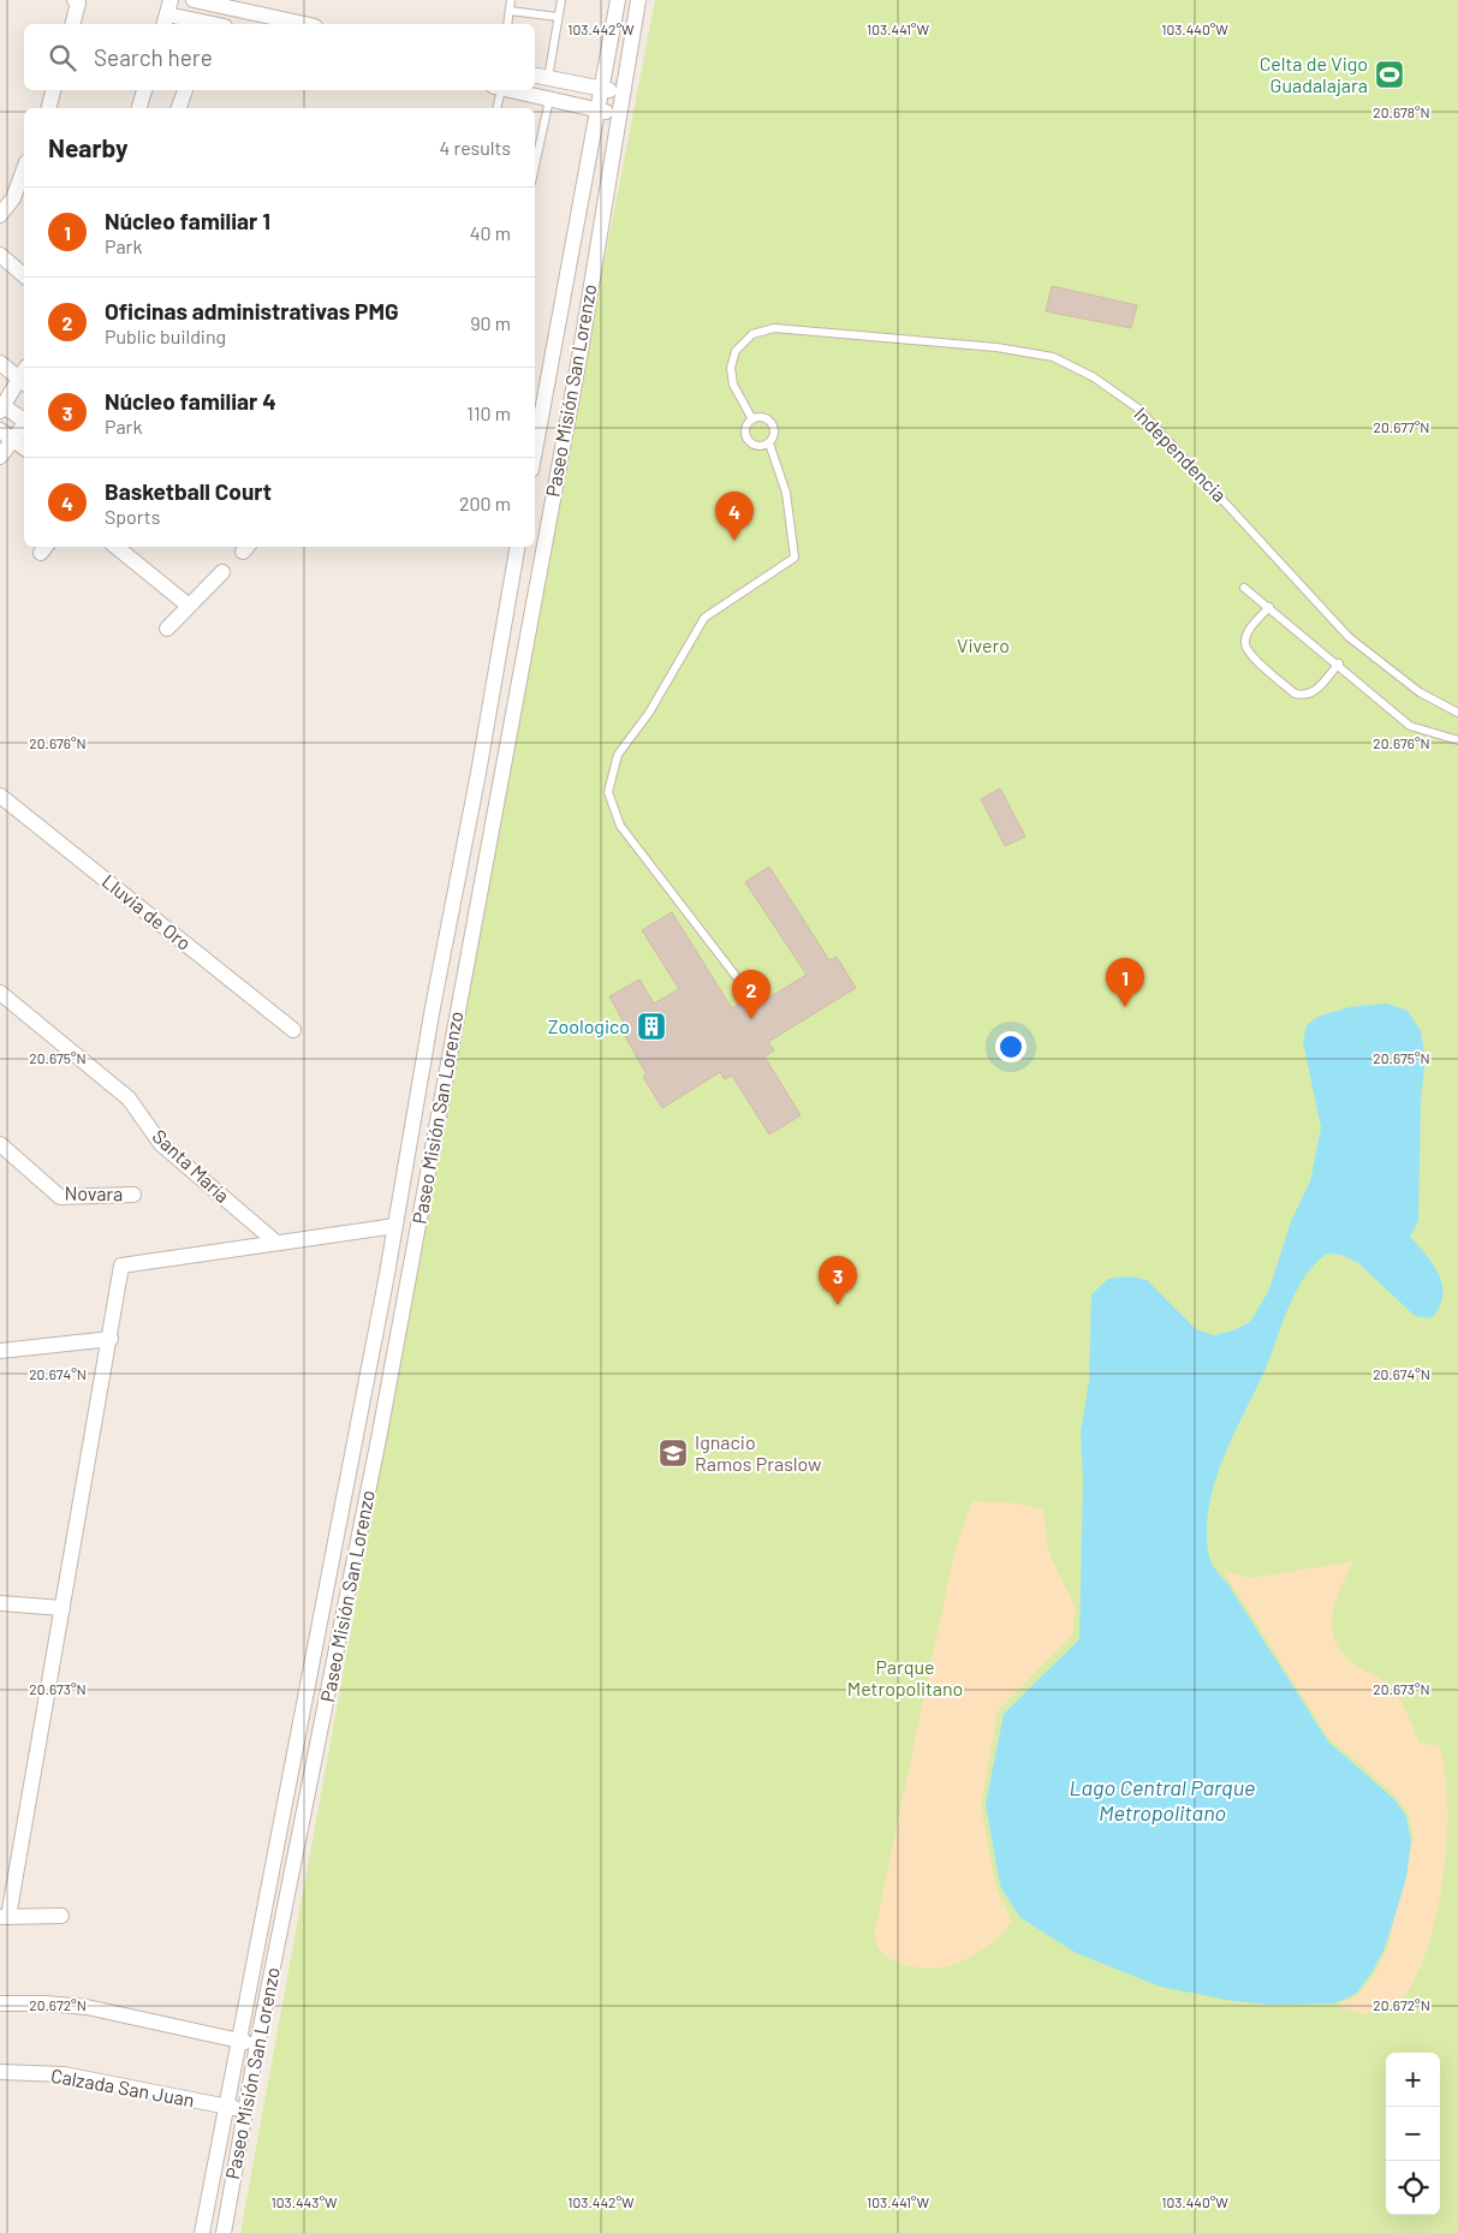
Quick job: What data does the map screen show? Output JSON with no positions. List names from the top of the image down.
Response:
{
  "streets": {
    "street": [
      "Paseo Misión San Lorenzo",
      "Lluvia de Oro",
      "Santa María",
      "Novara",
      "Calzada San Juan"
    ],
    "lane": ["Independencia"]
  },
  "crossings": [
    ["Paseo Misión San Lorenzo", "Calzada San Juan"]
  ],
  "water": ["Lago Central Parque Metropolitano"],
  "parks": ["Vivero", "Parque Metropolitano"],
  "places": {
    "sports": ["Celta de Vigo Guadalajara"],
    "building": ["Zoologico"],
    "school or university": ["Ignacio Ramos Praslow"]
  },
  "page": {
    "search": "Search here",
    "heading": ["Nearby", "4 results"],
    "list": [
      {
        "mark": "1",
        "name": "Núcleo familiar 1",
        "note": "Park",
        "value": "40 m"
      },
      {
        "mark": "2",
        "name": "Oficinas administrativas PMG",
        "note": "Public building",
        "value": "90 m"
      },
      {
        "mark": "3",
        "name": "Núcleo familiar 4",
        "note": "Park",
        "value": "110 m"
      },
      {
        "mark": "4",
        "name": "Basketball Court",
        "note": "Sports",
        "value": "200 m"
      }
    ],
    "pins": [
      "4",
      "1",
      "2",
      "3"
    ],
    "map_buttons": ["+", "−"]
  },
  "coordinates": [
    "103.442°W",
    "103.441°W",
    "103.440°W",
    "20.678°N",
    "20.677°N",
    "20.676°N",
    "20.675°N",
    "20.674°N",
    "20.673°N",
    "20.672°N",
    "103.443°W"
  ]
}
